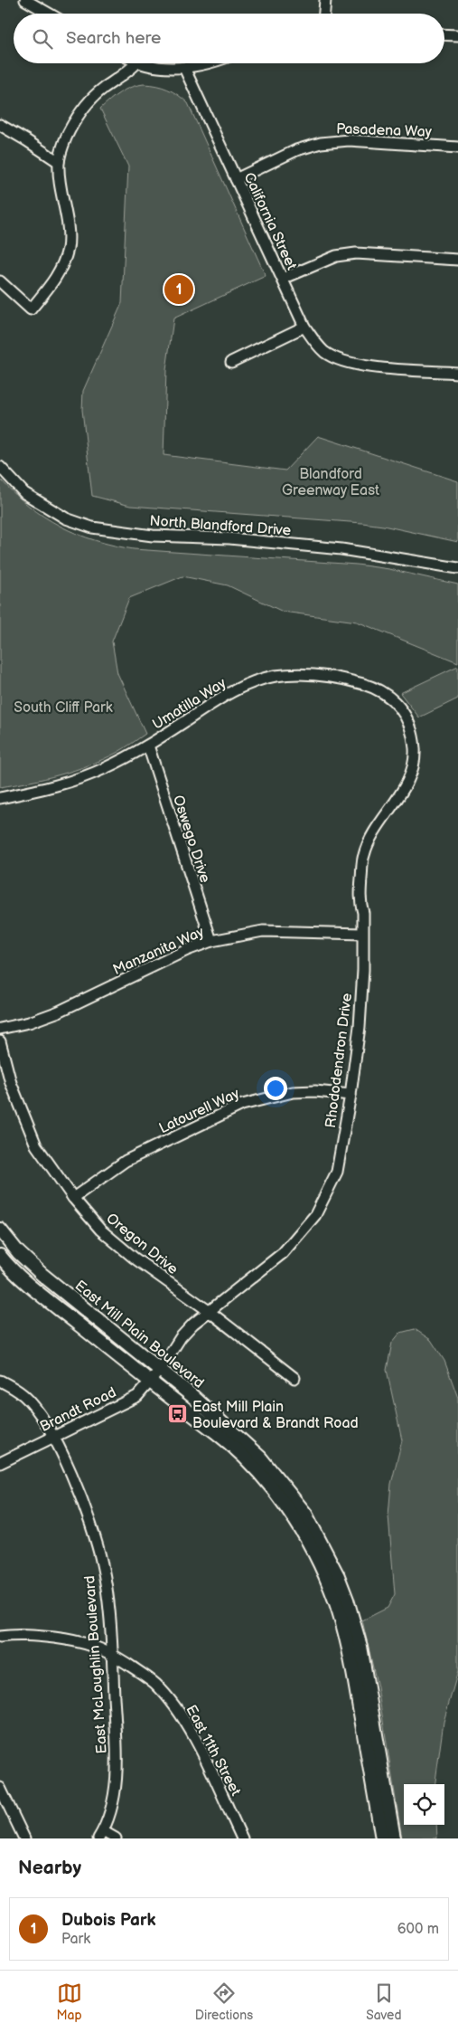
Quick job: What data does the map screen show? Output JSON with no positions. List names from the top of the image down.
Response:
{
  "streets": {
    "main road": ["East Mill Plain Boulevard"],
    "street": [
      "Pasadena Way",
      "California Street",
      "North Blandford Drive",
      "Umatilla Way",
      "Oswego Drive",
      "Manzanita Way",
      "Rhododendron Drive",
      "Latourell Way",
      "Oregon Drive",
      "Brandt Road",
      "East McLoughlin Boulevard",
      "East 11th Street"
    ]
  },
  "crossings": [
    ["Pasadena Way", "California Street"],
    ["Umatilla Way", "Oswego Drive"],
    ["Umatilla Way", "Rhododendron Drive"],
    ["Oswego Drive", "Manzanita Way"],
    ["Manzanita Way", "Rhododendron Drive"],
    ["Rhododendron Drive", "Latourell Way"],
    ["Rhododendron Drive", "Oregon Drive"],
    ["Rhododendron Drive", "East Mill Plain Boulevard"],
    ["Rhododendron Drive", "Brandt Road"],
    ["Latourell Way", "Oregon Drive"],
    ["East Mill Plain Boulevard", "Brandt Road"],
    ["Brandt Road", "East McLoughlin Boulevard"],
    ["East McLoughlin Boulevard", "East 11th Street"]
  ],
  "parks": ["Blandford Greenway East", "South Cliff Park"],
  "places": {
    "bus stop": ["East Mill Plain Boulevard & Brandt Road"]
  },
  "page": {
    "search": "Search here",
    "pins": "1",
    "heading": "Nearby",
    "list": [
      {
        "mark": "1",
        "name": "Dubois Park",
        "note": "Park",
        "value": "600 m"
      }
    ],
    "nav": ["Map", "Directions", "Saved"]
  }
}
